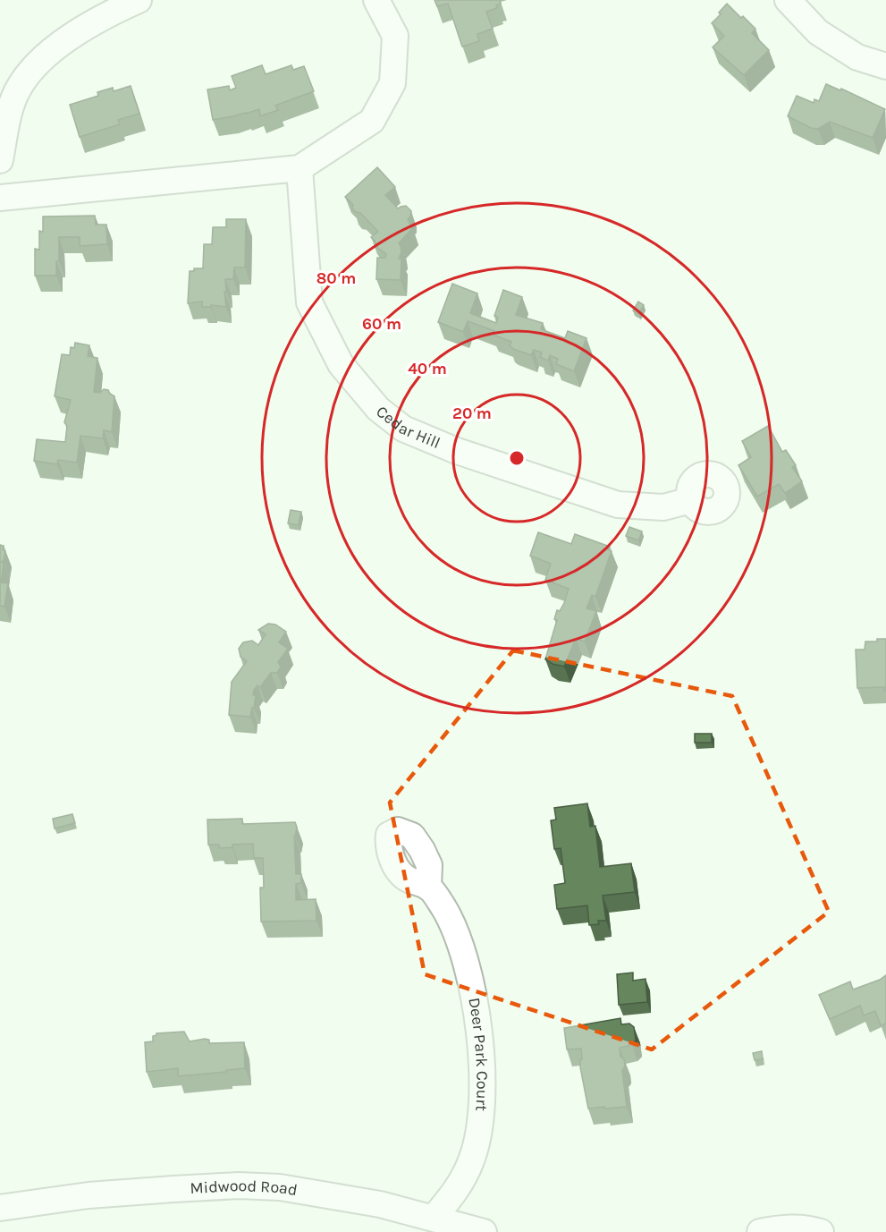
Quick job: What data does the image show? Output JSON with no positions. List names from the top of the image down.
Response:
{
  "streets": {
    "street": ["Cedar Hill", "Deer Park Court", "Midwood Road"]
  },
  "crossings": [
    ["Deer Park Court", "Midwood Road"]
  ],
  "rings": [
    "80 m",
    "60 m",
    "40 m",
    "20 m"
  ]
}
